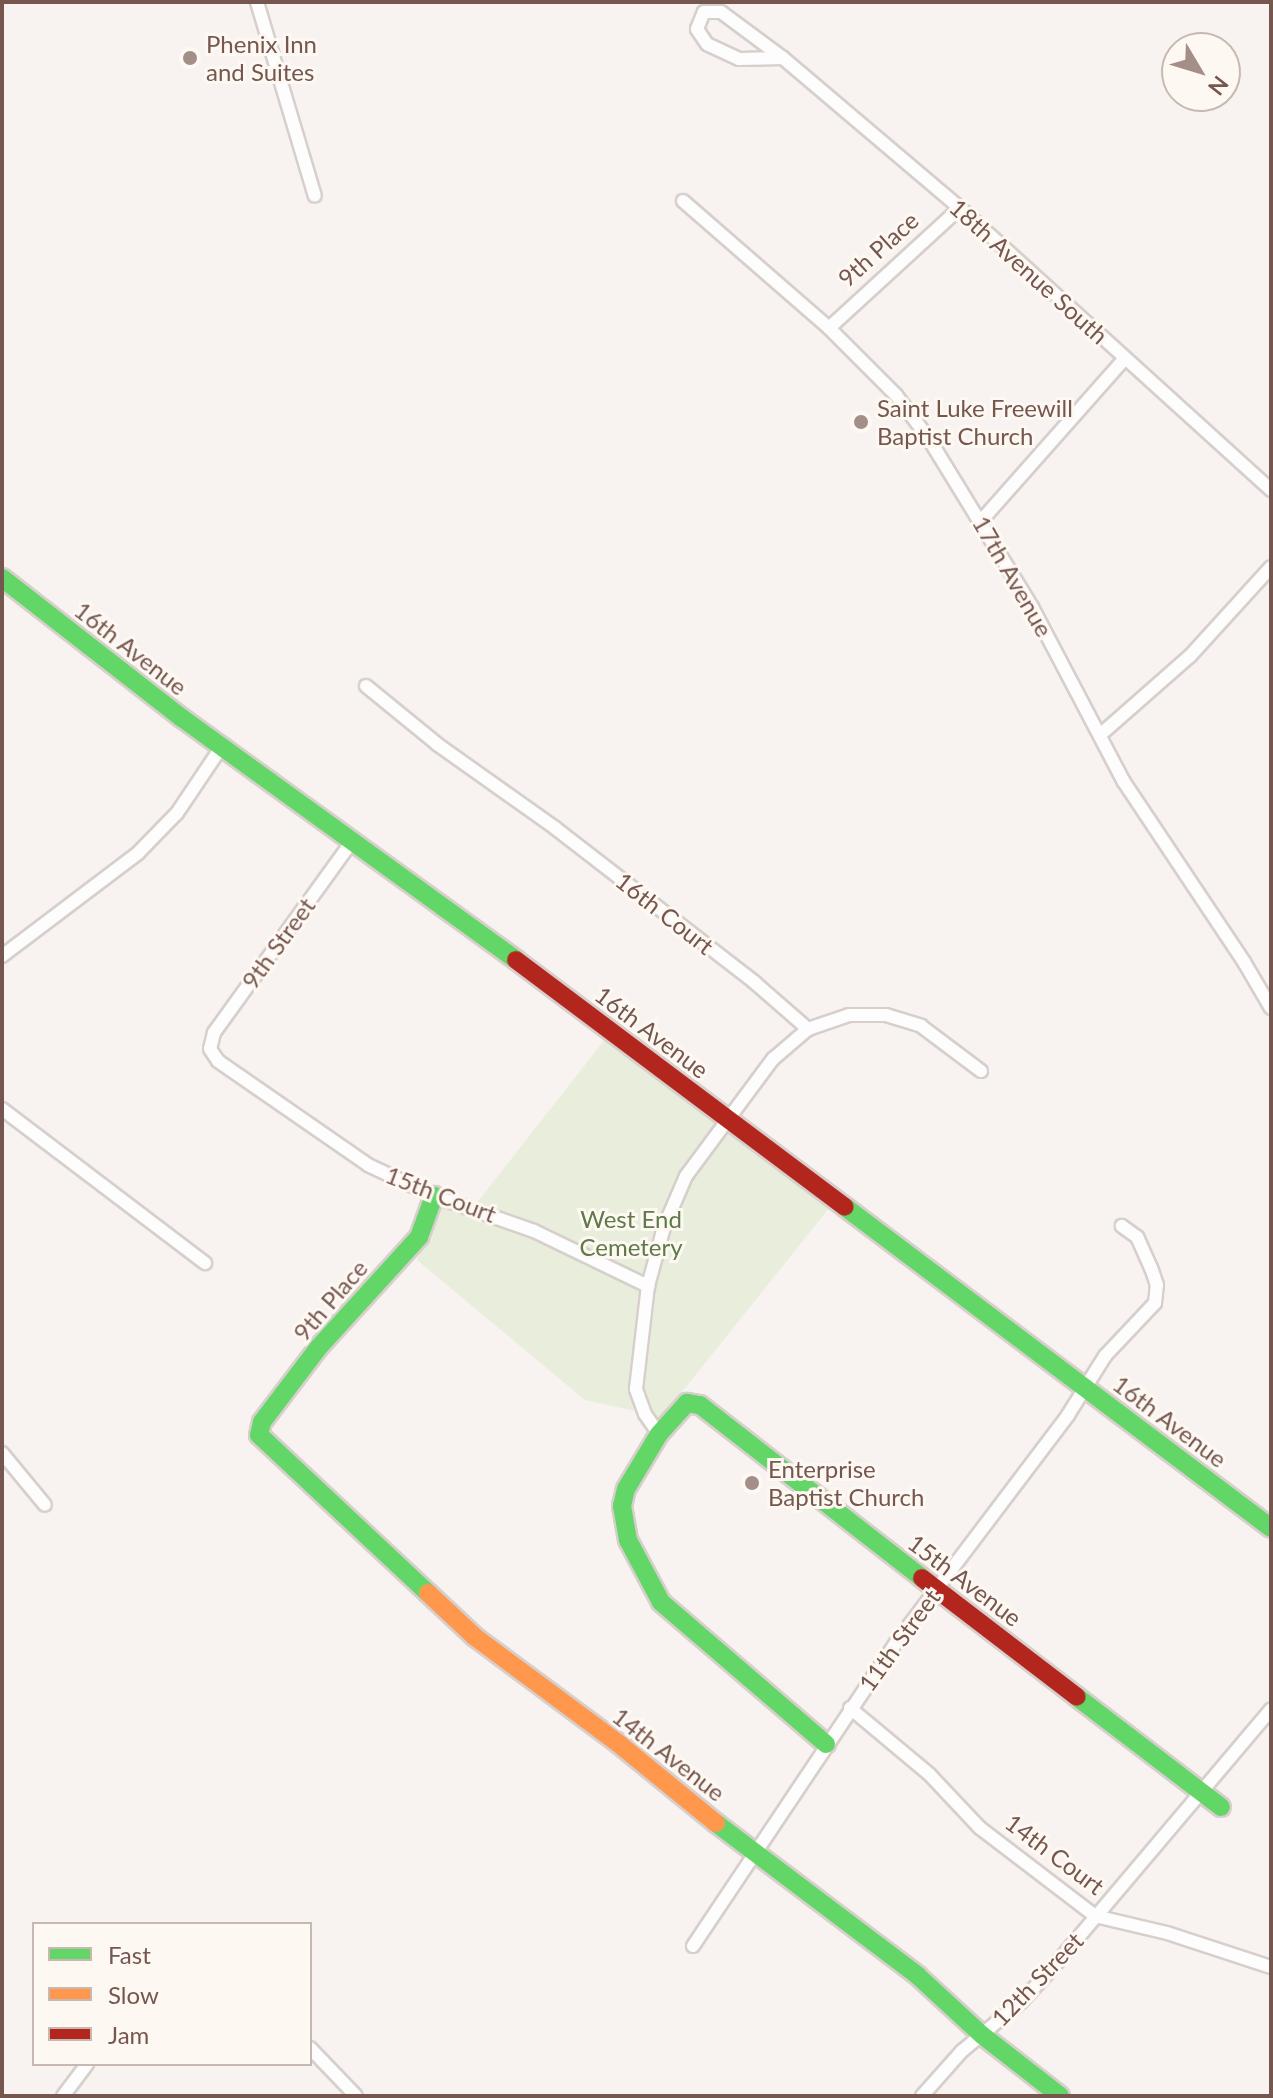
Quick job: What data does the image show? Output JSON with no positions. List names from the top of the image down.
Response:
{
  "streets": {
    "street": [
      "9th Place",
      "18th Avenue South",
      "17th Avenue",
      "16th Avenue",
      "16th Court",
      "9th Street",
      "15th Court",
      "15th Avenue",
      "11th Street",
      "14th Avenue",
      "14th Court",
      "12th Street"
    ]
  },
  "crossings": [
    ["9th Place", "18th Avenue South"],
    ["9th Place", "17th Avenue"],
    ["9th Place", "15th Court"],
    ["9th Place", "14th Avenue"],
    ["16th Avenue", "9th Street"],
    ["16th Avenue", "11th Street"],
    ["9th Street", "15th Court"],
    ["15th Avenue", "11th Street"],
    ["15th Avenue", "12th Street"],
    ["11th Street", "14th Avenue"],
    ["11th Street", "14th Court"],
    ["14th Avenue", "12th Street"],
    ["14th Court", "12th Street"]
  ],
  "parks": ["West End Cemetery"],
  "places": ["Phenix Inn and Suites", "Saint Luke Freewill Baptist Church", "Enterprise Baptist Church"],
  "legend": ["Fast", "Slow", "Jam"],
  "north": "bottom right"
}
